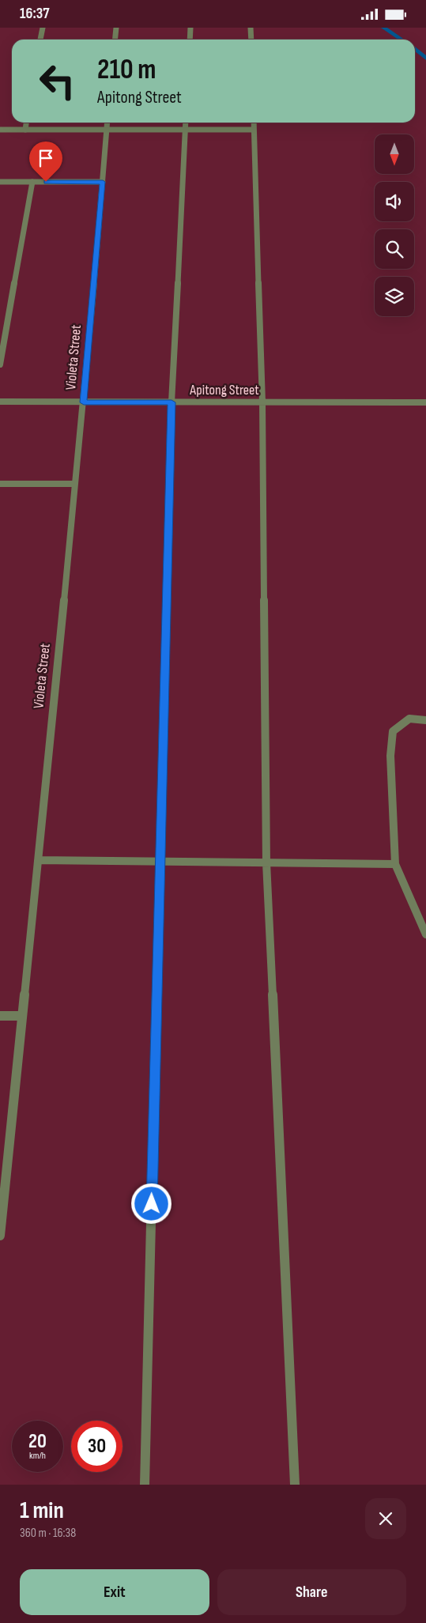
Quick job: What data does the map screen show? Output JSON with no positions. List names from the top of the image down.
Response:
{
  "streets": {
    "street": ["Violeta Street", "Apitong Street"]
  },
  "crossings": [
    ["Violeta Street", "Apitong Street"]
  ],
  "north": "bottom",
  "page": {
    "status": "16:37",
    "turn": ["210 m", "Apitong Street"],
    "speed": "20 km/h",
    "limit": "30",
    "heading": ["1 min", "360 m · 16:38"],
    "buttons": ["Exit", "Share"]
  }
}
